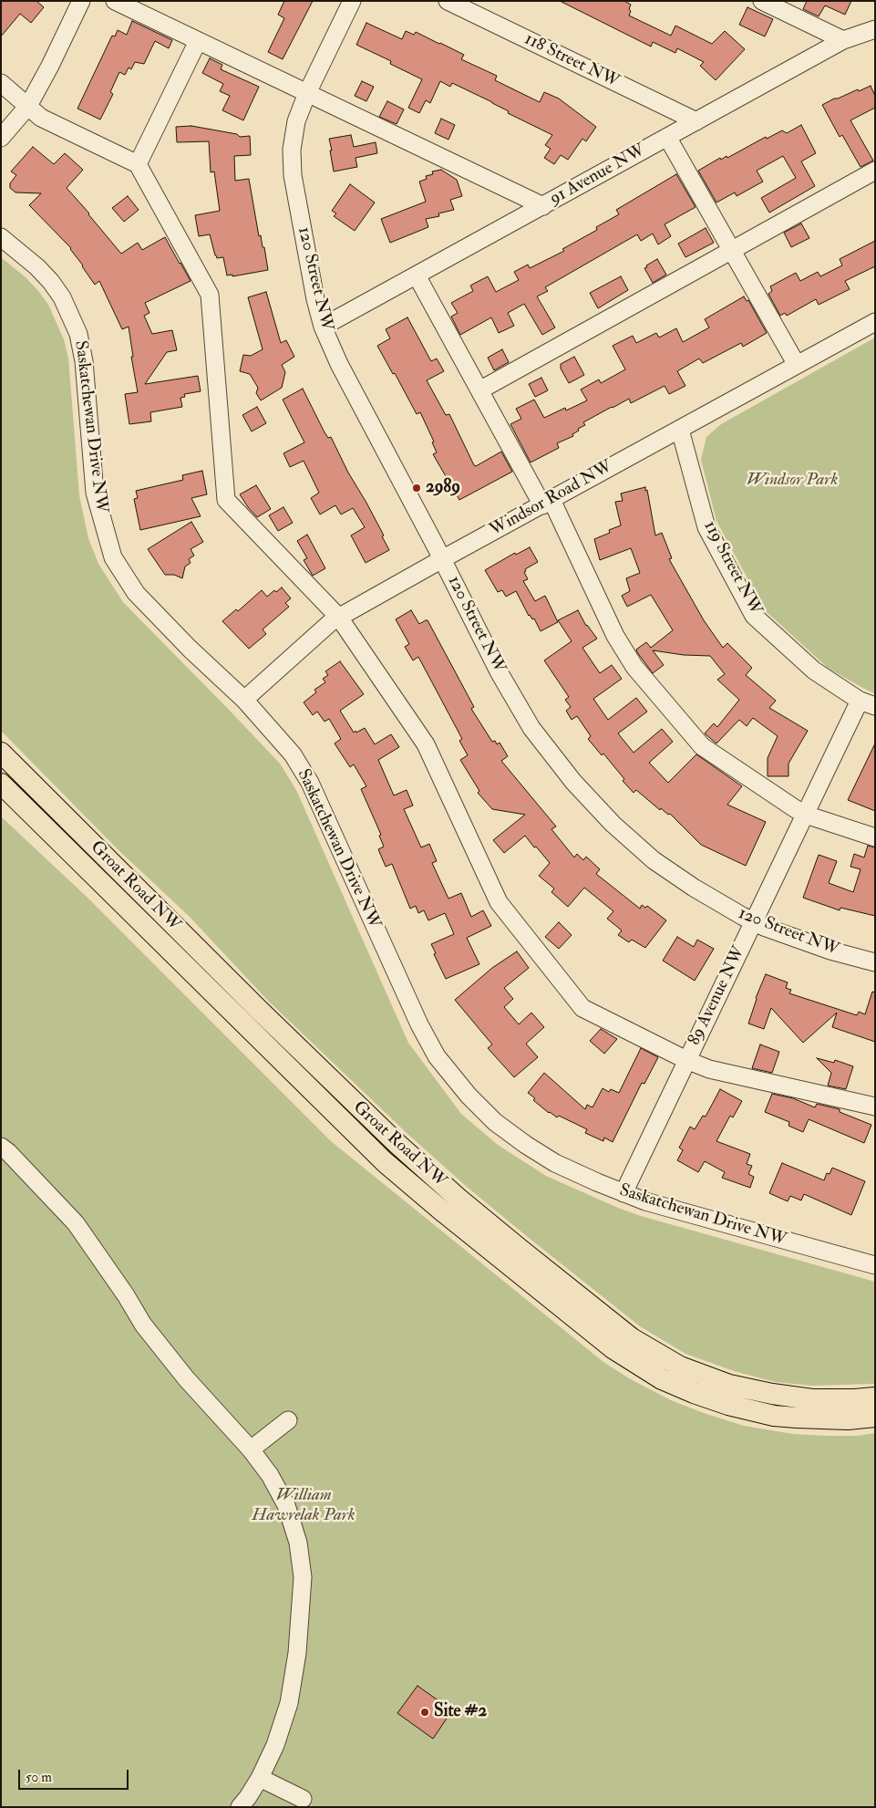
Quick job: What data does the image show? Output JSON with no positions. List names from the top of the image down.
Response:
{
  "streets": {
    "main road": ["Groat Road NW"],
    "street": [
      "118 Street NW",
      "91 Avenue NW",
      "120 Street NW",
      "Saskatchewan Drive NW",
      "Windsor Road NW",
      "119 Street NW",
      "89 Avenue NW"
    ]
  },
  "crossings": [
    ["118 Street NW", "91 Avenue NW"],
    ["91 Avenue NW", "120 Street NW"],
    ["120 Street NW", "Windsor Road NW"],
    ["120 Street NW", "89 Avenue NW"],
    ["Saskatchewan Drive NW", "Windsor Road NW"],
    ["Saskatchewan Drive NW", "89 Avenue NW"],
    ["Windsor Road NW", "119 Street NW"],
    ["119 Street NW", "89 Avenue NW"]
  ],
  "parks": ["Windsor Park", "William Hawrelak Park"],
  "places": ["2989", "Site #2"],
  "scale_bar": "50 m"
}
